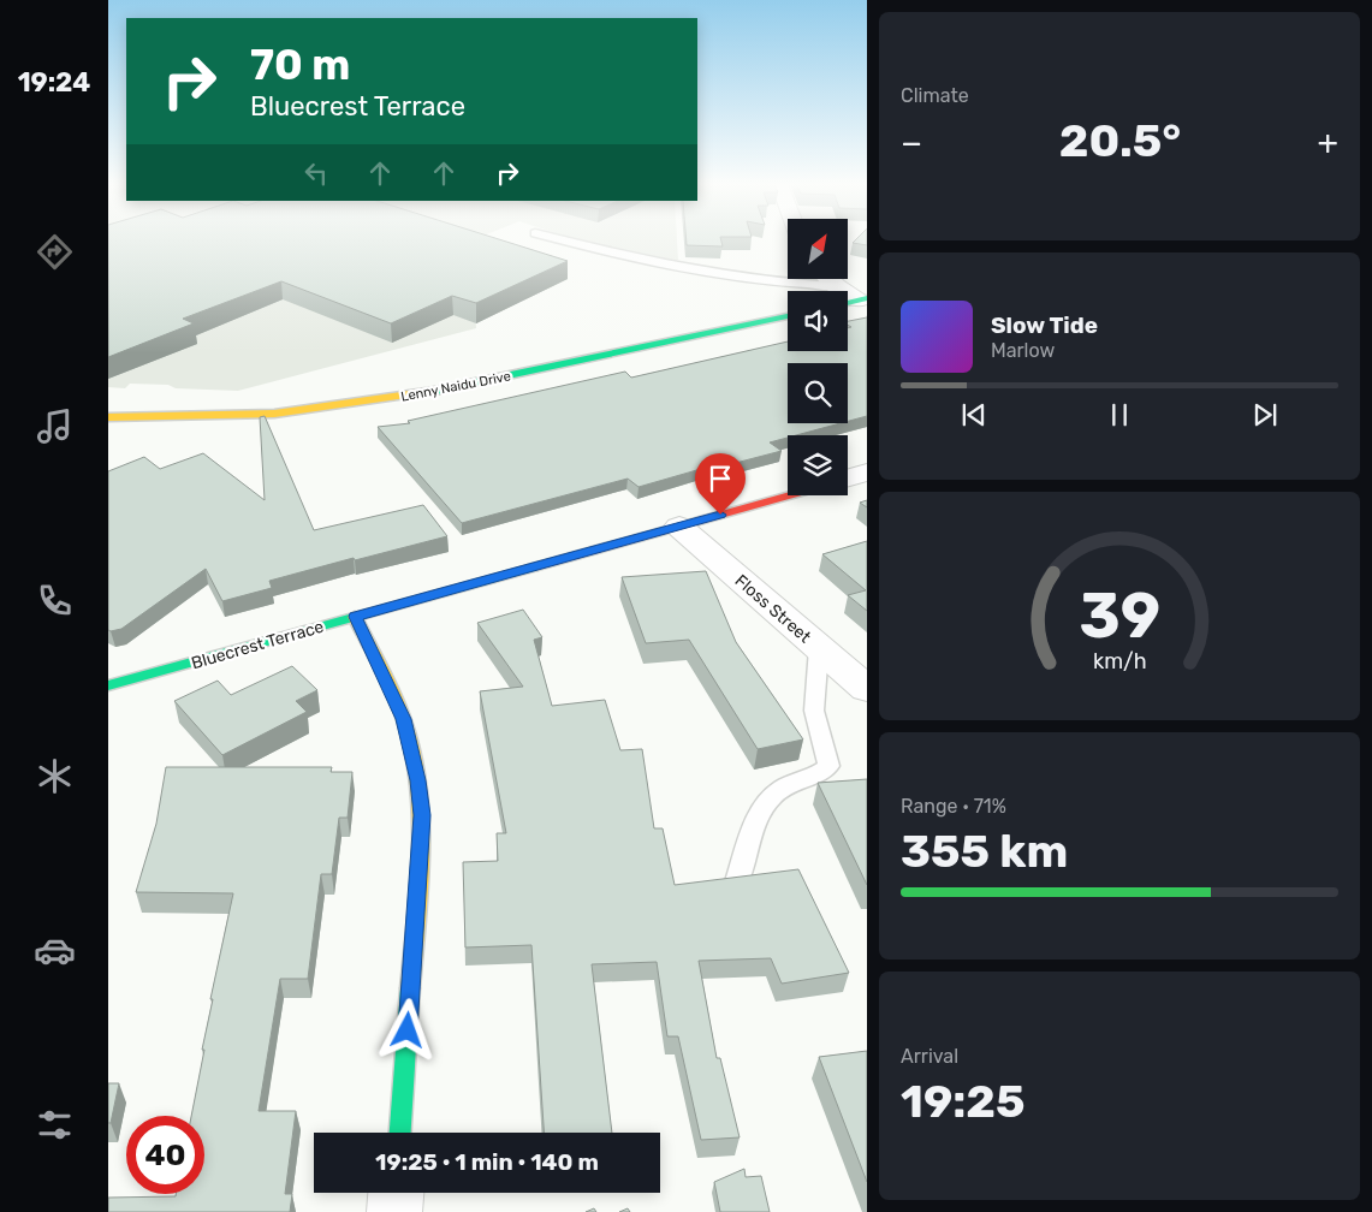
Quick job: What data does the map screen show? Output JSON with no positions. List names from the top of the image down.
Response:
{
  "streets": {
    "street": ["Lenny Naidu Drive", "Floss Street", "Bluecrest Terrace"]
  },
  "crossings": [
    ["Floss Street", "Bluecrest Terrace"]
  ],
  "north": "top right",
  "page": {
    "tabs": "19:24",
    "tile": [
      "Climate",
      ["Range · 71%", "355 km"],
      ["Arrival", "19:25"]
    ],
    "turn": ["70 m", "Bluecrest Terrace"],
    "heat": ["−", "20.5°", "+"],
    "song": ["Slow Tide", "Marlow"],
    "limit": "40",
    "trip": "19:25 · 1 min · 140 m",
    "gauge": ["39", "km/h"]
  }
}
